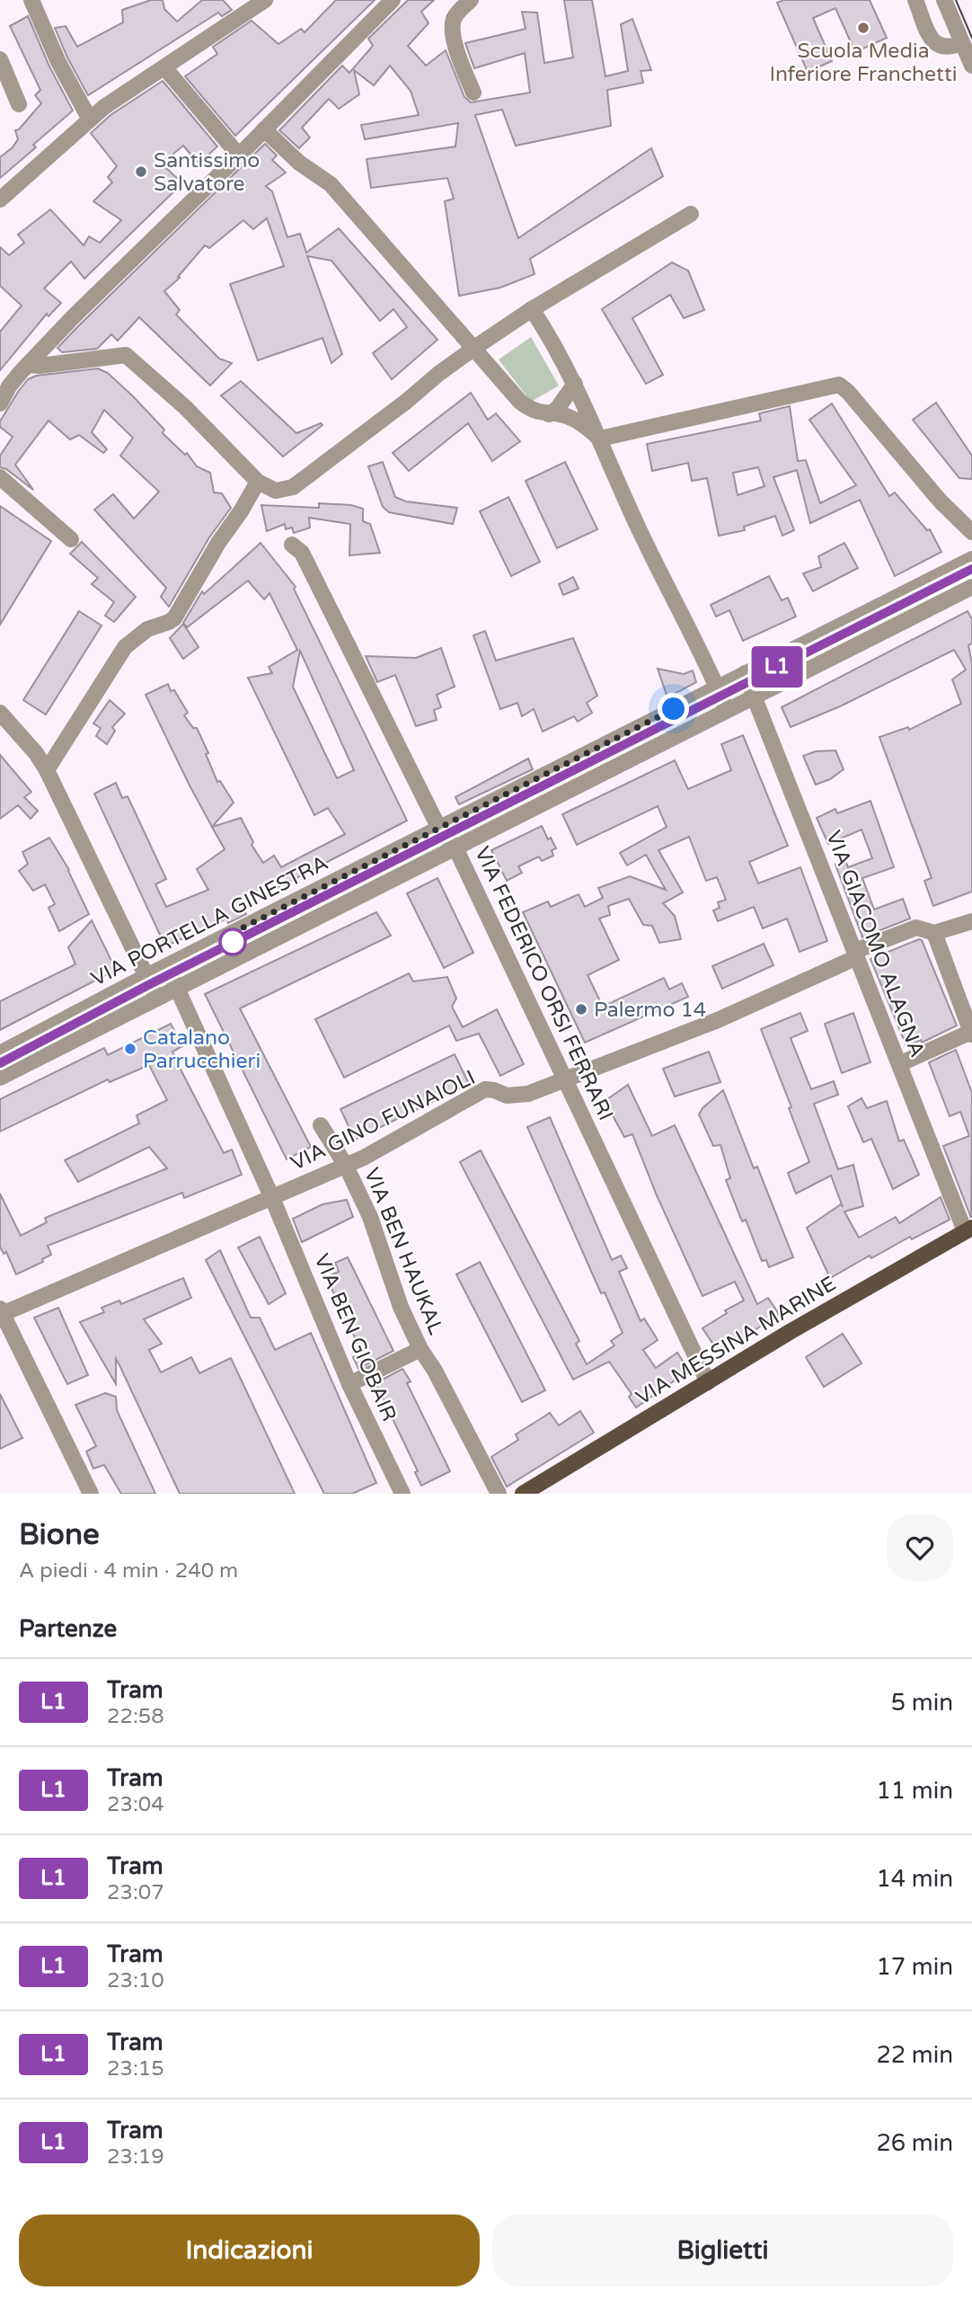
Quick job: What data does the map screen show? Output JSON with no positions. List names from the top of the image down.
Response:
{
  "streets": {
    "main road": ["VIA MESSINA MARINE"],
    "street": [
      "VIA PORTELLA GINESTRA",
      "VIA GIACOMO ALAGNA",
      "VIA FEDERICO ORSI FERRARI",
      "VIA GINO FUNAIOLI",
      "VIA BEN HAUKAL",
      "VIA BEN GIOBAIR"
    ]
  },
  "crossings": [
    ["VIA PORTELLA GINESTRA", "VIA GIACOMO ALAGNA"],
    ["VIA PORTELLA GINESTRA", "VIA FEDERICO ORSI FERRARI"],
    ["VIA PORTELLA GINESTRA", "VIA BEN GIOBAIR"],
    ["VIA GIACOMO ALAGNA", "VIA GINO FUNAIOLI"],
    ["VIA GIACOMO ALAGNA", "VIA MESSINA MARINE"],
    ["VIA FEDERICO ORSI FERRARI", "VIA GINO FUNAIOLI"],
    ["VIA FEDERICO ORSI FERRARI", "VIA MESSINA MARINE"],
    ["VIA GINO FUNAIOLI", "VIA BEN HAUKAL"],
    ["VIA GINO FUNAIOLI", "VIA BEN GIOBAIR"]
  ],
  "places": [
    "Scuola Media Inferiore Franchetti",
    "Santissimo Salvatore",
    "Palermo 14",
    "Catalano Parrucchieri"
  ],
  "lines": ["tram line L1"],
  "page": {
    "on_map": "L1",
    "heading": [
      ["Bione", "A piedi · 4 min · 240 m"],
      "Partenze"
    ],
    "list": [
      {
        "mark": "L1",
        "name": "Tram",
        "note": "22:58",
        "value": "5 min"
      },
      {
        "mark": "L1",
        "name": "Tram",
        "note": "23:04",
        "value": "11 min"
      },
      {
        "mark": "L1",
        "name": "Tram",
        "note": "23:07",
        "value": "14 min"
      },
      {
        "mark": "L1",
        "name": "Tram",
        "note": "23:10",
        "value": "17 min"
      },
      {
        "mark": "L1",
        "name": "Tram",
        "note": "23:15",
        "value": "22 min"
      },
      {
        "mark": "L1",
        "name": "Tram",
        "note": "23:19",
        "value": "26 min"
      }
    ],
    "buttons": ["Indicazioni", "Biglietti"]
  }
}
